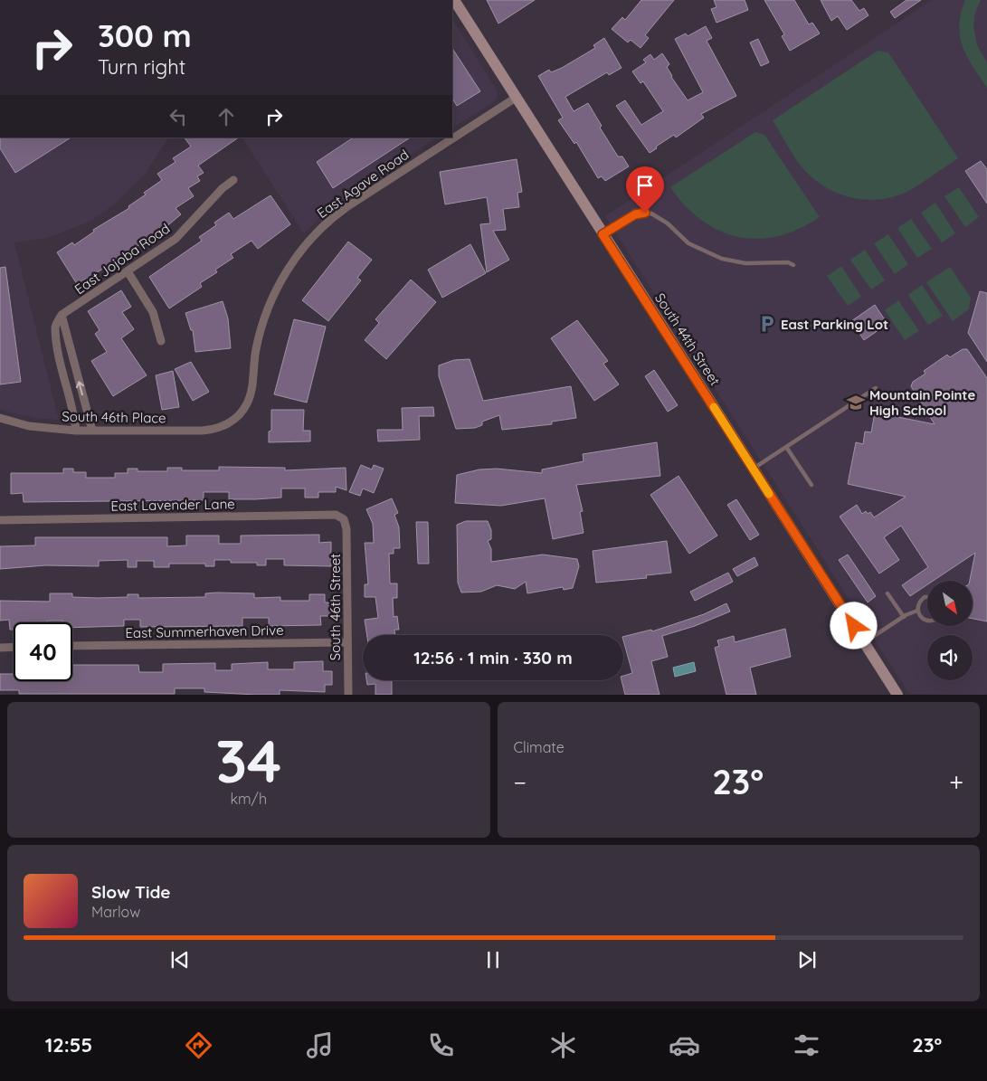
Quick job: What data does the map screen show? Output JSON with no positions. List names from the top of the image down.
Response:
{
  "streets": {
    "street": [
      "East Agave Road",
      "East Jojoba Road",
      "South 44th Street",
      "South 46th Place",
      "East Lavender Lane",
      "South 46th Street",
      "East Summerhaven Drive"
    ]
  },
  "crossings": [
    ["East Agave Road", "South 44th Street"],
    ["East Agave Road", "South 46th Place"],
    ["East Lavender Lane", "South 46th Street"],
    ["South 46th Street", "East Summerhaven Drive"]
  ],
  "places": {
    "parking": ["East Parking Lot"],
    "school or university": ["Mountain Pointe High School"]
  },
  "north": "bottom right",
  "page": {
    "turn": ["300 m", "Turn right"],
    "limit": "40",
    "trip": "12:56 · 1 min · 330 m",
    "tile": [
      ["34", "km/h"],
      "Climate"
    ],
    "heat": ["−", "23°", "+"],
    "song": ["Slow Tide", "Marlow"],
    "tabs": ["12:55", "23°"]
  }
}
